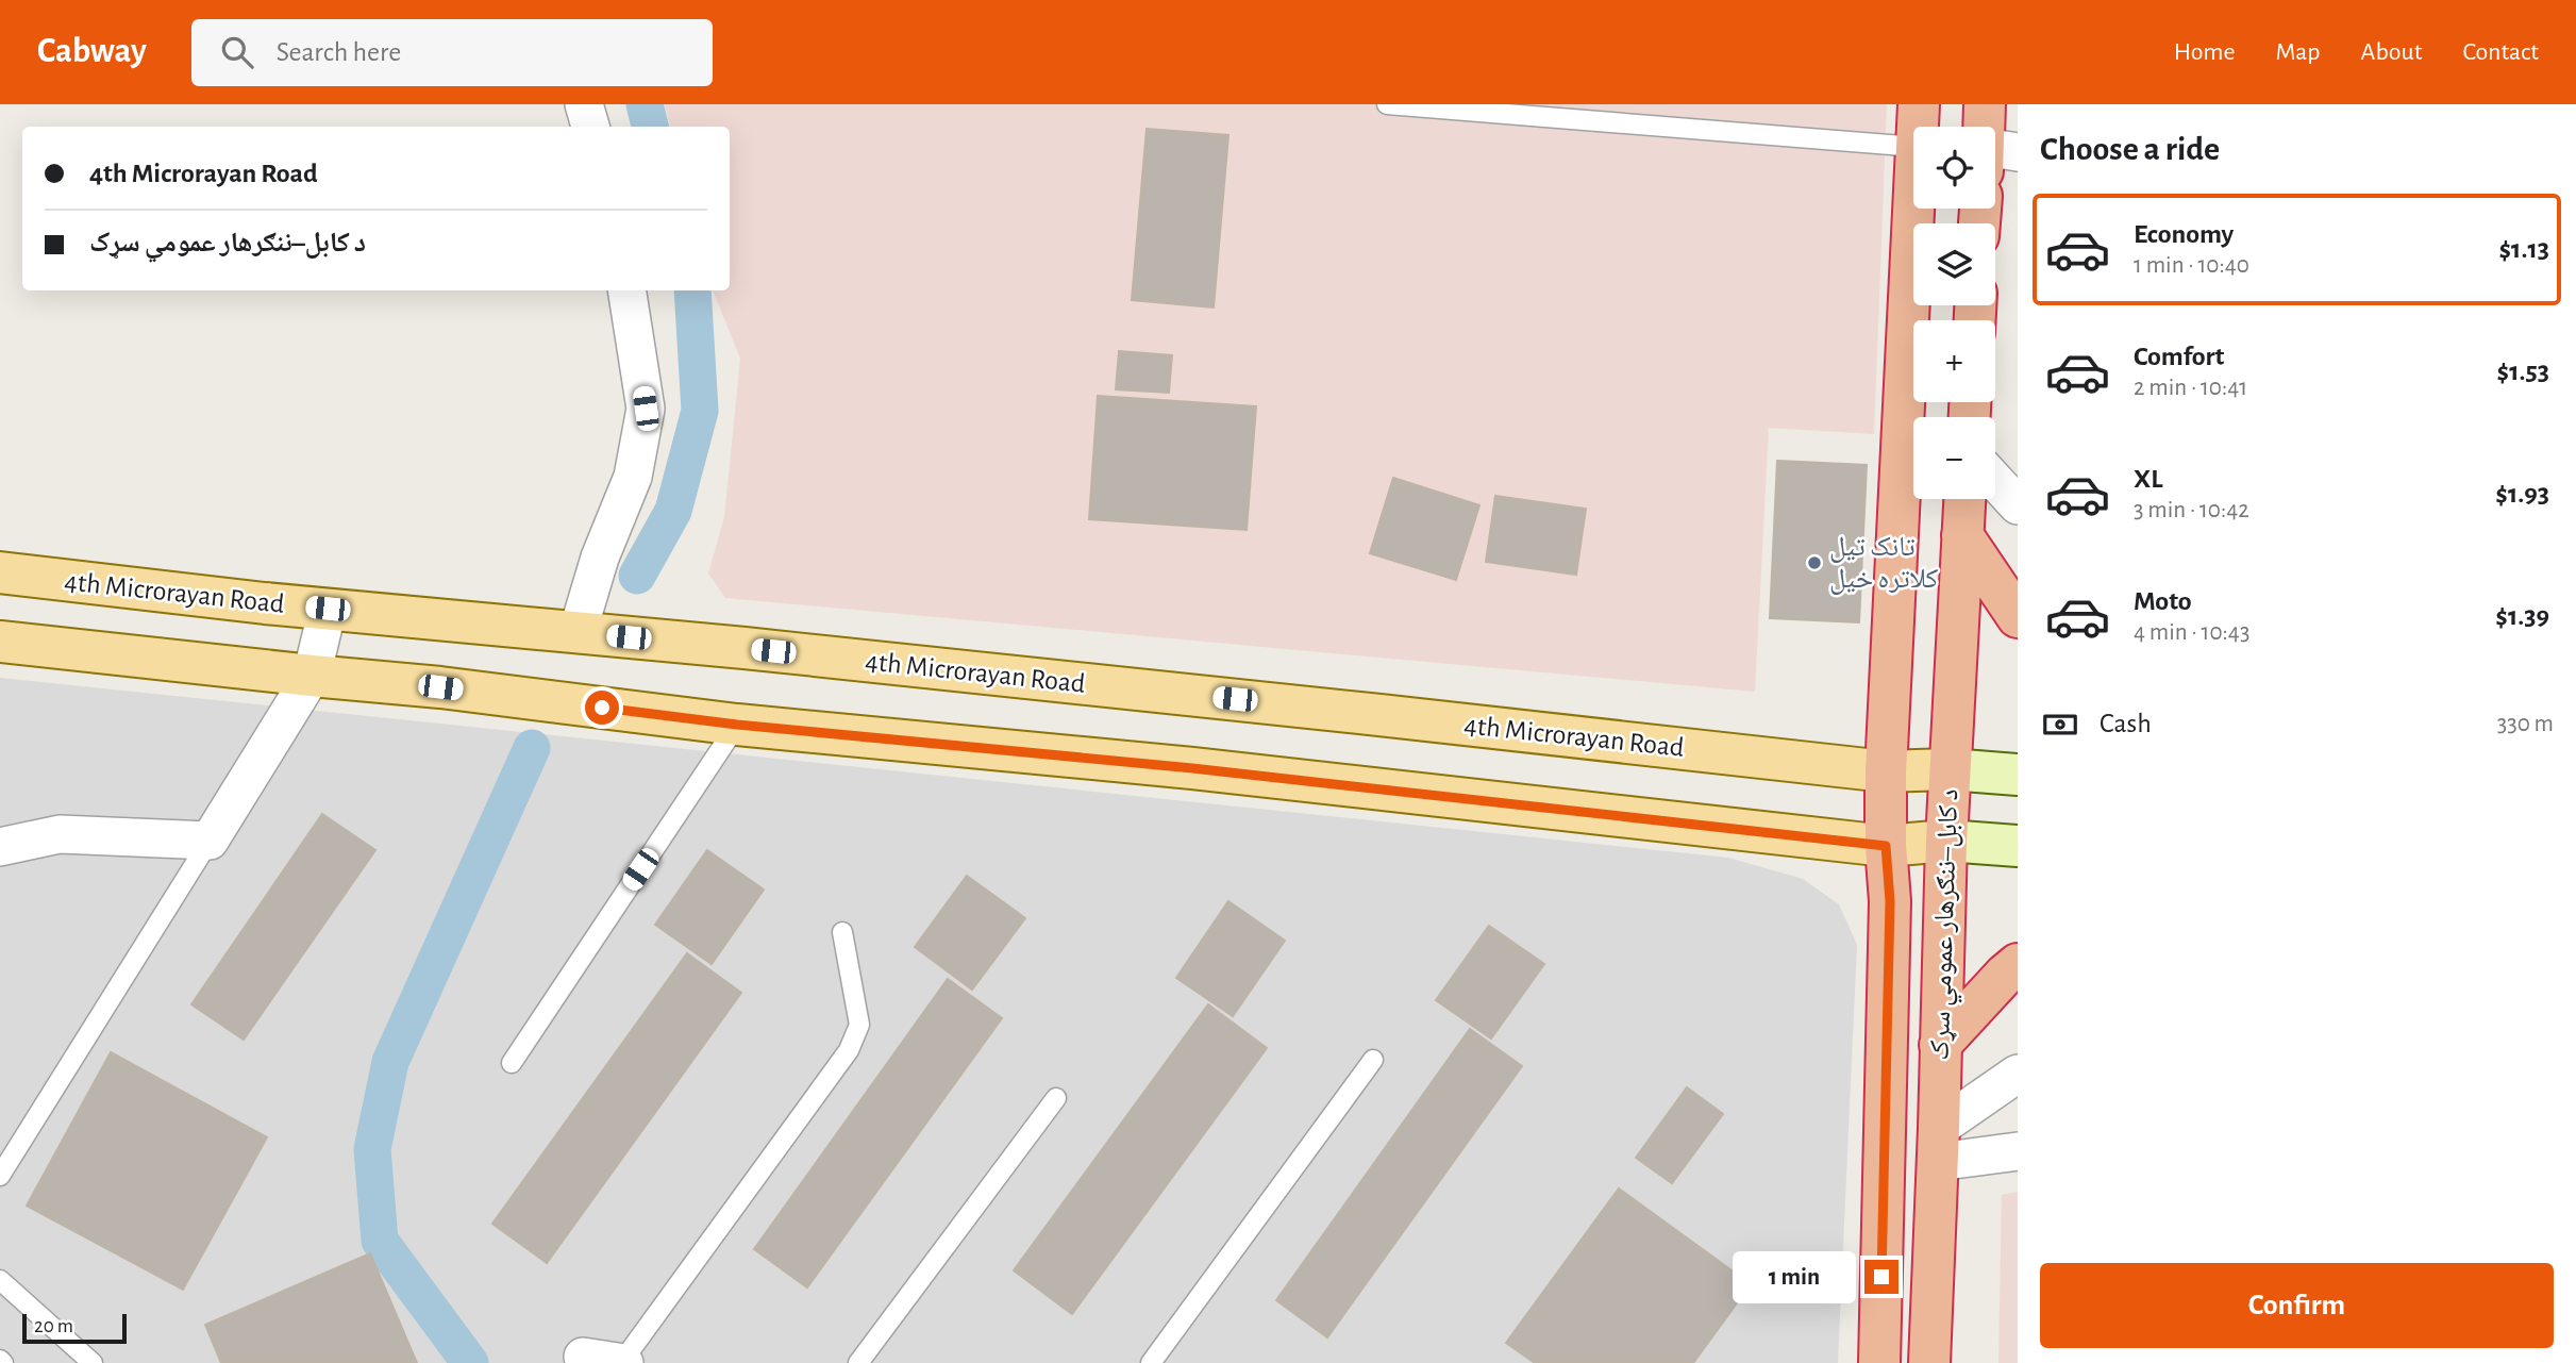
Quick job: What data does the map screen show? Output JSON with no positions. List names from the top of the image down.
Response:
{
  "streets": {
    "highway": ["د کابل–ننګرهار عمومي سړک"],
    "main road": ["4th Microrayan Road"]
  },
  "crossings": [
    ["4th Microrayan Road", "د کابل–ننګرهار عمومي سړک"]
  ],
  "places": ["تانک تیل کلاتره خیل"],
  "scale_bar": "20 m",
  "page": {
    "header": "Cabway",
    "search": "Search here",
    "nav": [
      "Home",
      "Map",
      "About",
      "Contact"
    ],
    "heading": "Choose a ride",
    "map_buttons": ["+", "−"],
    "banner": ["4th Microrayan Road", "د کابل–ننګرهار عمومي سړک"],
    "list": [
      {
        "name": "Economy",
        "note": "1 min · 10:40",
        "value": "$1.13"
      },
      {
        "name": "Comfort",
        "note": "2 min · 10:41",
        "value": "$1.53"
      },
      {
        "name": "XL",
        "note": "3 min · 10:42",
        "value": "$1.93"
      },
      {
        "name": "Moto",
        "note": "4 min · 10:43",
        "value": "$1.39"
      }
    ],
    "pay": ["Cash", "330 m"],
    "buttons": "Confirm",
    "bubble": "1 min",
    "scale": "20 m"
  }
}
